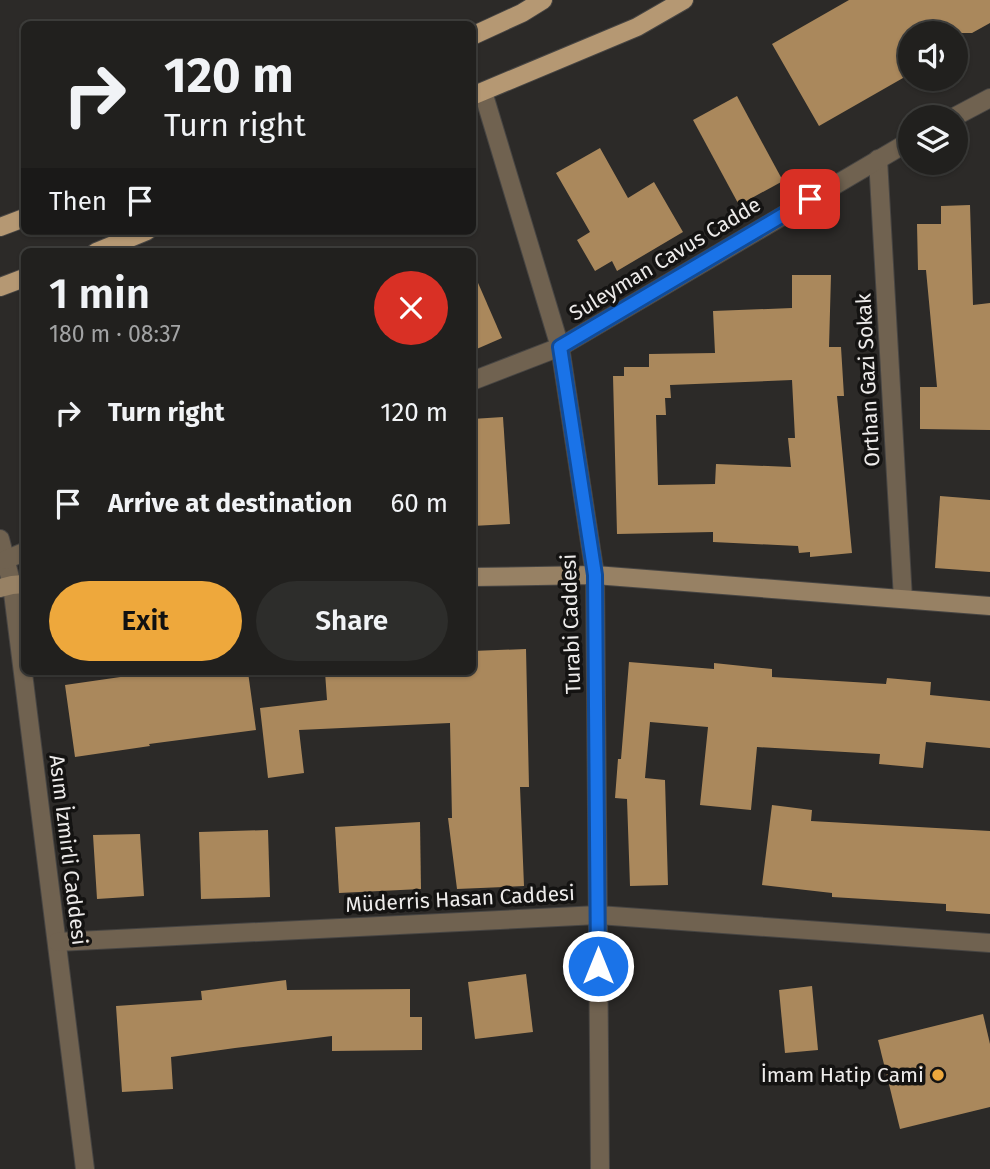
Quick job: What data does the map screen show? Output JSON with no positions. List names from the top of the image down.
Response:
{
  "streets": {
    "street": [
      "Suleyman Cavus Cadde",
      "Orthan Gazi Sokak",
      "Turabi Caddesi",
      "Asım İzmirli Caddesi",
      "Müderris Hasan Caddesi"
    ]
  },
  "crossings": [
    ["Suleyman Cavus Cadde", "Orthan Gazi Sokak"],
    ["Suleyman Cavus Cadde", "Turabi Caddesi"],
    ["Turabi Caddesi", "Müderris Hasan Caddesi"],
    ["Asım İzmirli Caddesi", "Müderris Hasan Caddesi"]
  ],
  "places": ["İmam Hatip Cami"],
  "page": {
    "turn": ["120 m", "Turn right"],
    "then": "Then",
    "heading": ["1 min", "180 m · 08:37"],
    "list": [
      {
        "name": "Turn right",
        "value": "120 m"
      },
      {
        "name": "Arrive at destination",
        "value": "60 m"
      }
    ],
    "buttons": ["Exit", "Share"]
  }
}
